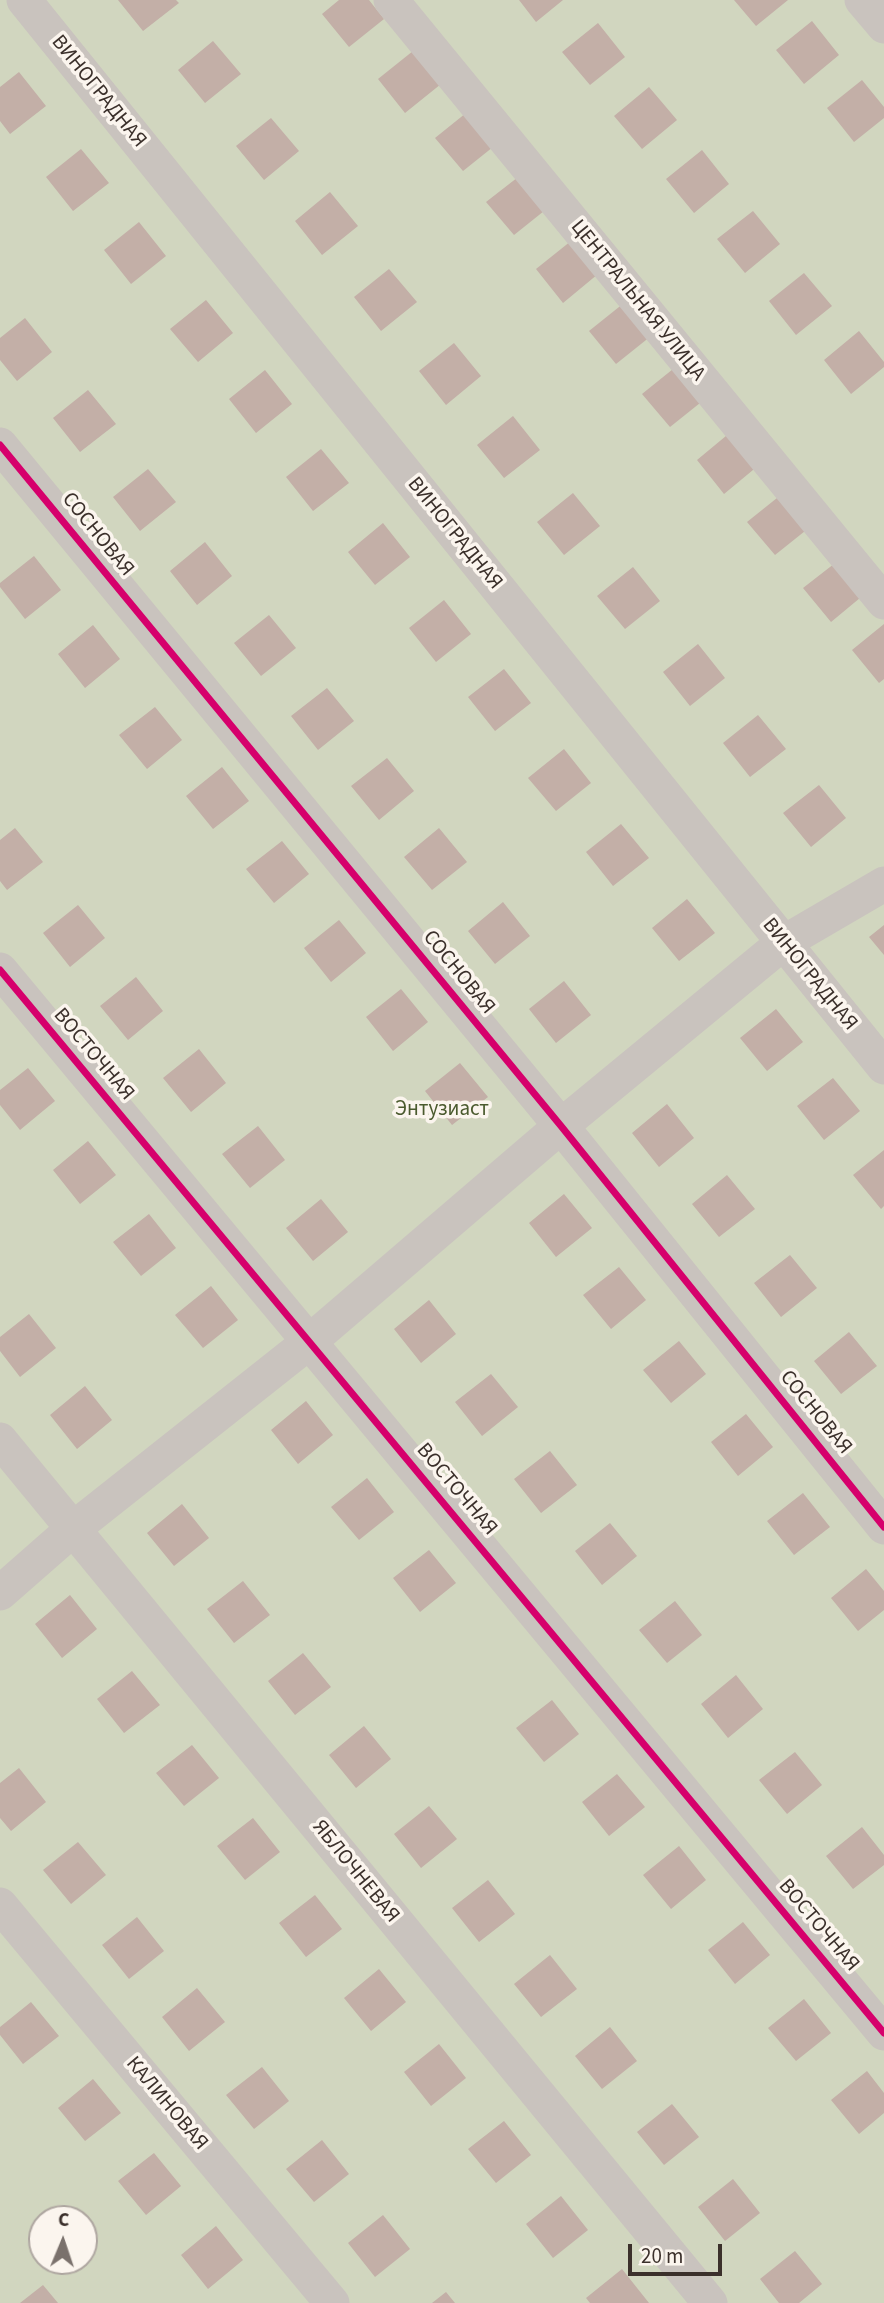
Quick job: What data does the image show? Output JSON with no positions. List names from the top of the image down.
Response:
{
  "streets": {
    "street": [
      "ВИНОГРАДНАЯ",
      "ЦЕНТРАЛЬНАЯ УЛИЦА",
      "СОСНОВАЯ",
      "ВОСТОЧНАЯ",
      "ЯБЛОЧНЕВАЯ",
      "КАЛИНОВАЯ"
    ]
  },
  "parks": ["Энтузиаст"],
  "scale_bar": "20 m",
  "north": "top"
}
